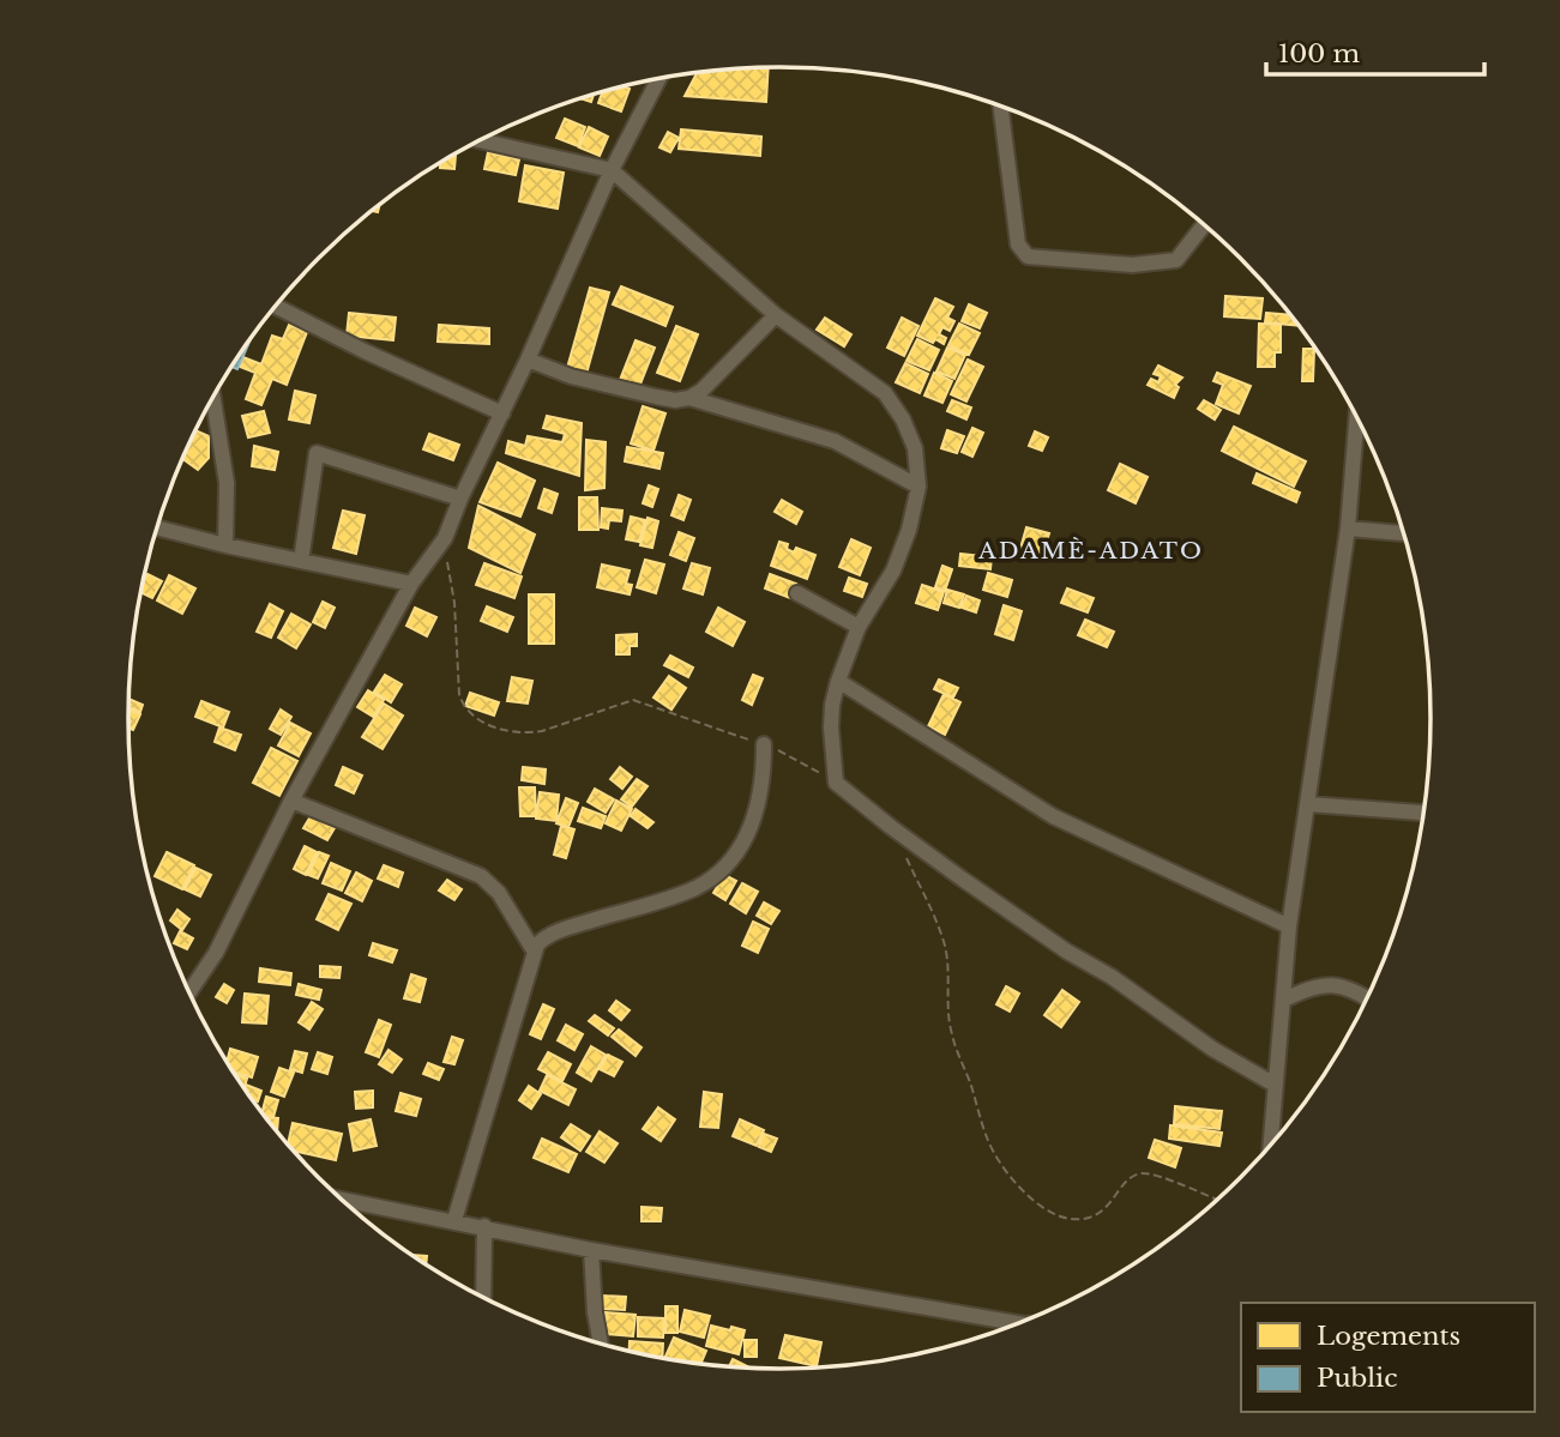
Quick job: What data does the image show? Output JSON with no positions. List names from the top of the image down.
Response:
{
  "districts": ["ADAMÈ-ADATO"],
  "legend": ["Logements", "Public"],
  "scale_bar": "100 m"
}
